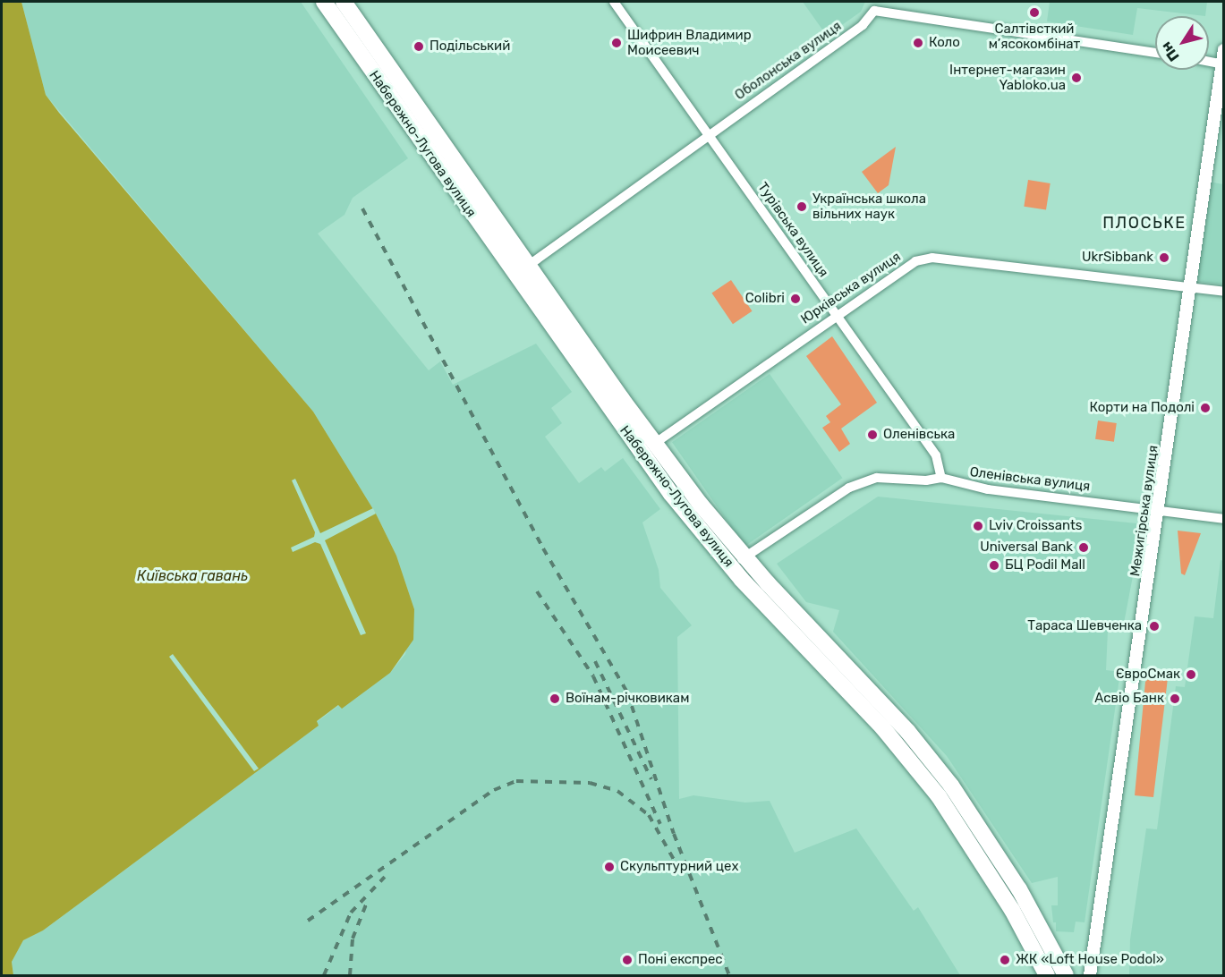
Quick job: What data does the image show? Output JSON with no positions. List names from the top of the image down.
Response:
{
  "streets": {
    "main road": ["Набережно-Лугова вулиця"],
    "street": [
      "Оболонська вулиця",
      "Турівська вулиця",
      "Юрківська вулиця",
      "Оленівська вулиця",
      "Межигірська вулиця"
    ]
  },
  "crossings": [
    ["Оболонська вулиця", "Набережно-Лугова вулиця"],
    ["Оболонська вулиця", "Турівська вулиця"],
    ["Набережно-Лугова вулиця", "Юрківська вулиця"],
    ["Набережно-Лугова вулиця", "Оленівська вулиця"],
    ["Турівська вулиця", "Юрківська вулиця"],
    ["Турівська вулиця", "Оленівська вулиця"],
    ["Юрківська вулиця", "Межигірська вулиця"],
    ["Оленівська вулиця", "Межигірська вулиця"]
  ],
  "districts": ["ПЛОСЬКЕ"],
  "water": ["Київська гавань"],
  "places": [
    "Салтівсткий м’ясокомбінат",
    "Шифрин Владимир Моисеевич",
    "Коло",
    "Подільський",
    "Інтернет-магазин Yabloko.ua",
    "Українська школа вільних наук",
    "UkrSibbank",
    "Colibri",
    "Корти на Подолі",
    "Оленівська",
    "Lviv Croissants",
    "Universal Bank",
    "БЦ Podil Mall",
    "Тараса Шевченка",
    "ЄвроСмак",
    "Воїнам-річковикам",
    "Асвіо Банк",
    "Скульптурний цех",
    "Поні експрес",
    "ЖК «Loft House Podol»"
  ],
  "north": "bottom left"
}
